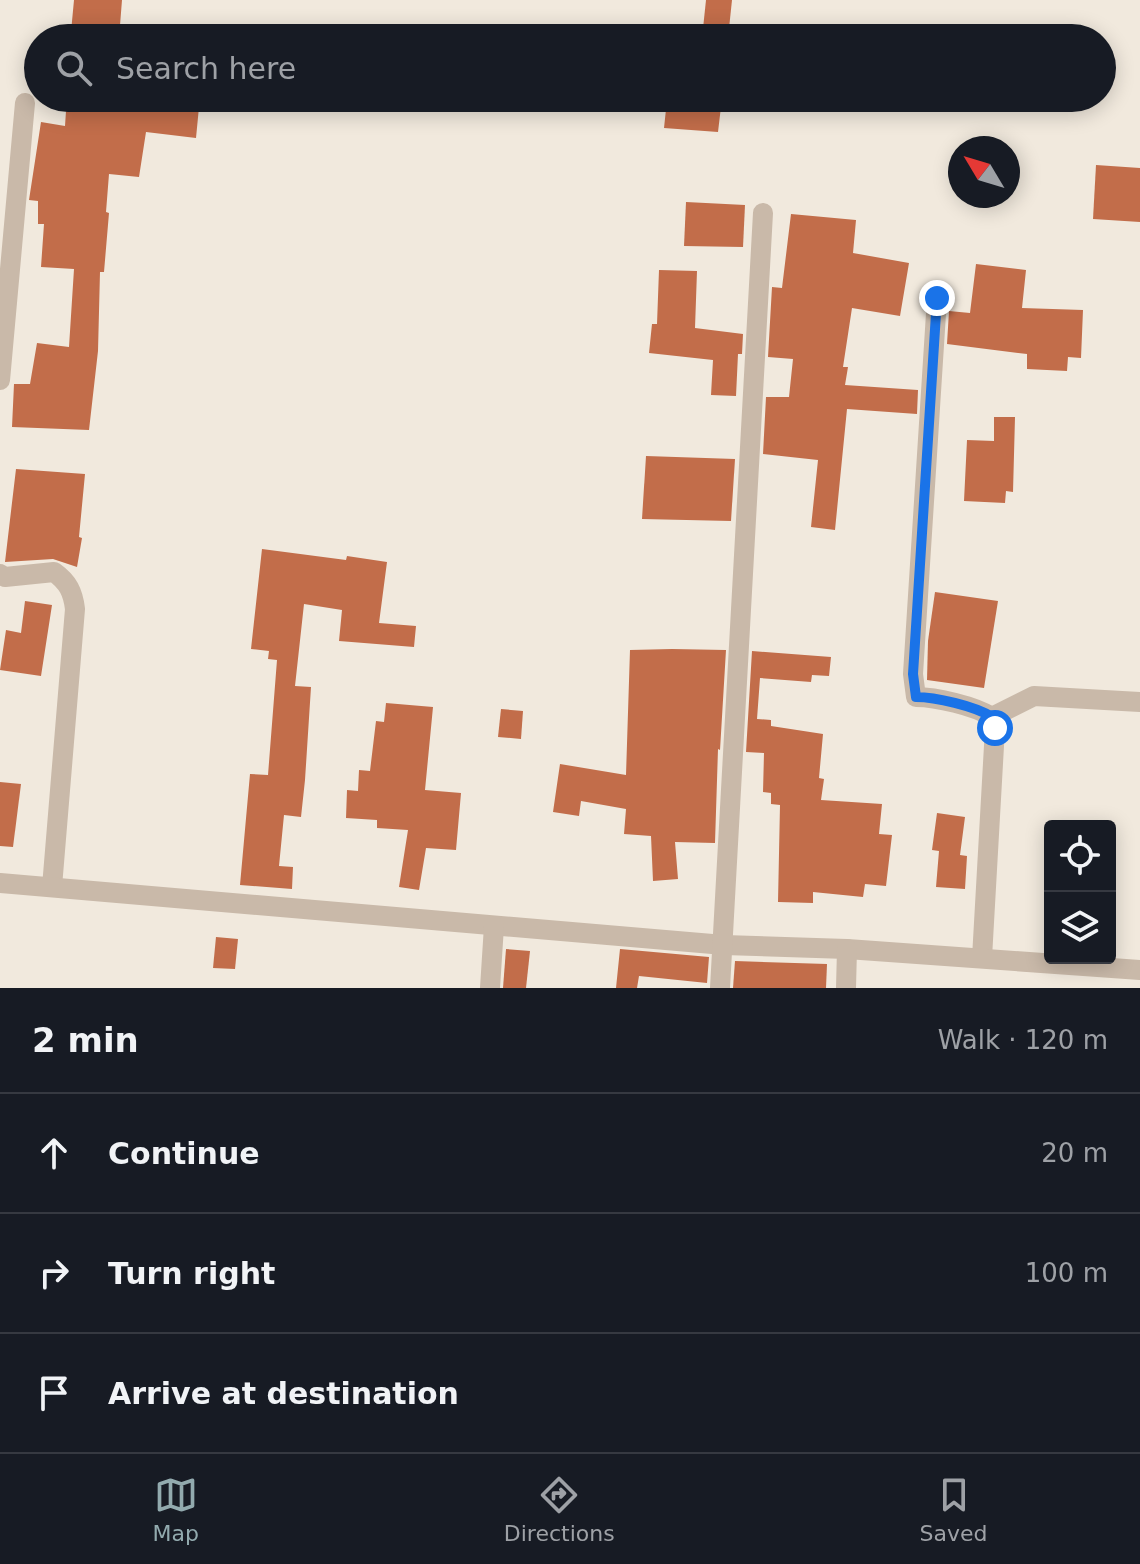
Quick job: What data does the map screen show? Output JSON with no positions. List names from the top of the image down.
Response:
{
  "north": "top left",
  "page": {
    "search": "Search here",
    "heading": ["2 min", "Walk · 120 m"],
    "list": [
      ["Continue", "20 m"],
      ["Turn right", "100 m"],
      "Arrive at destination"
    ],
    "nav": ["Map", "Directions", "Saved"]
  }
}
